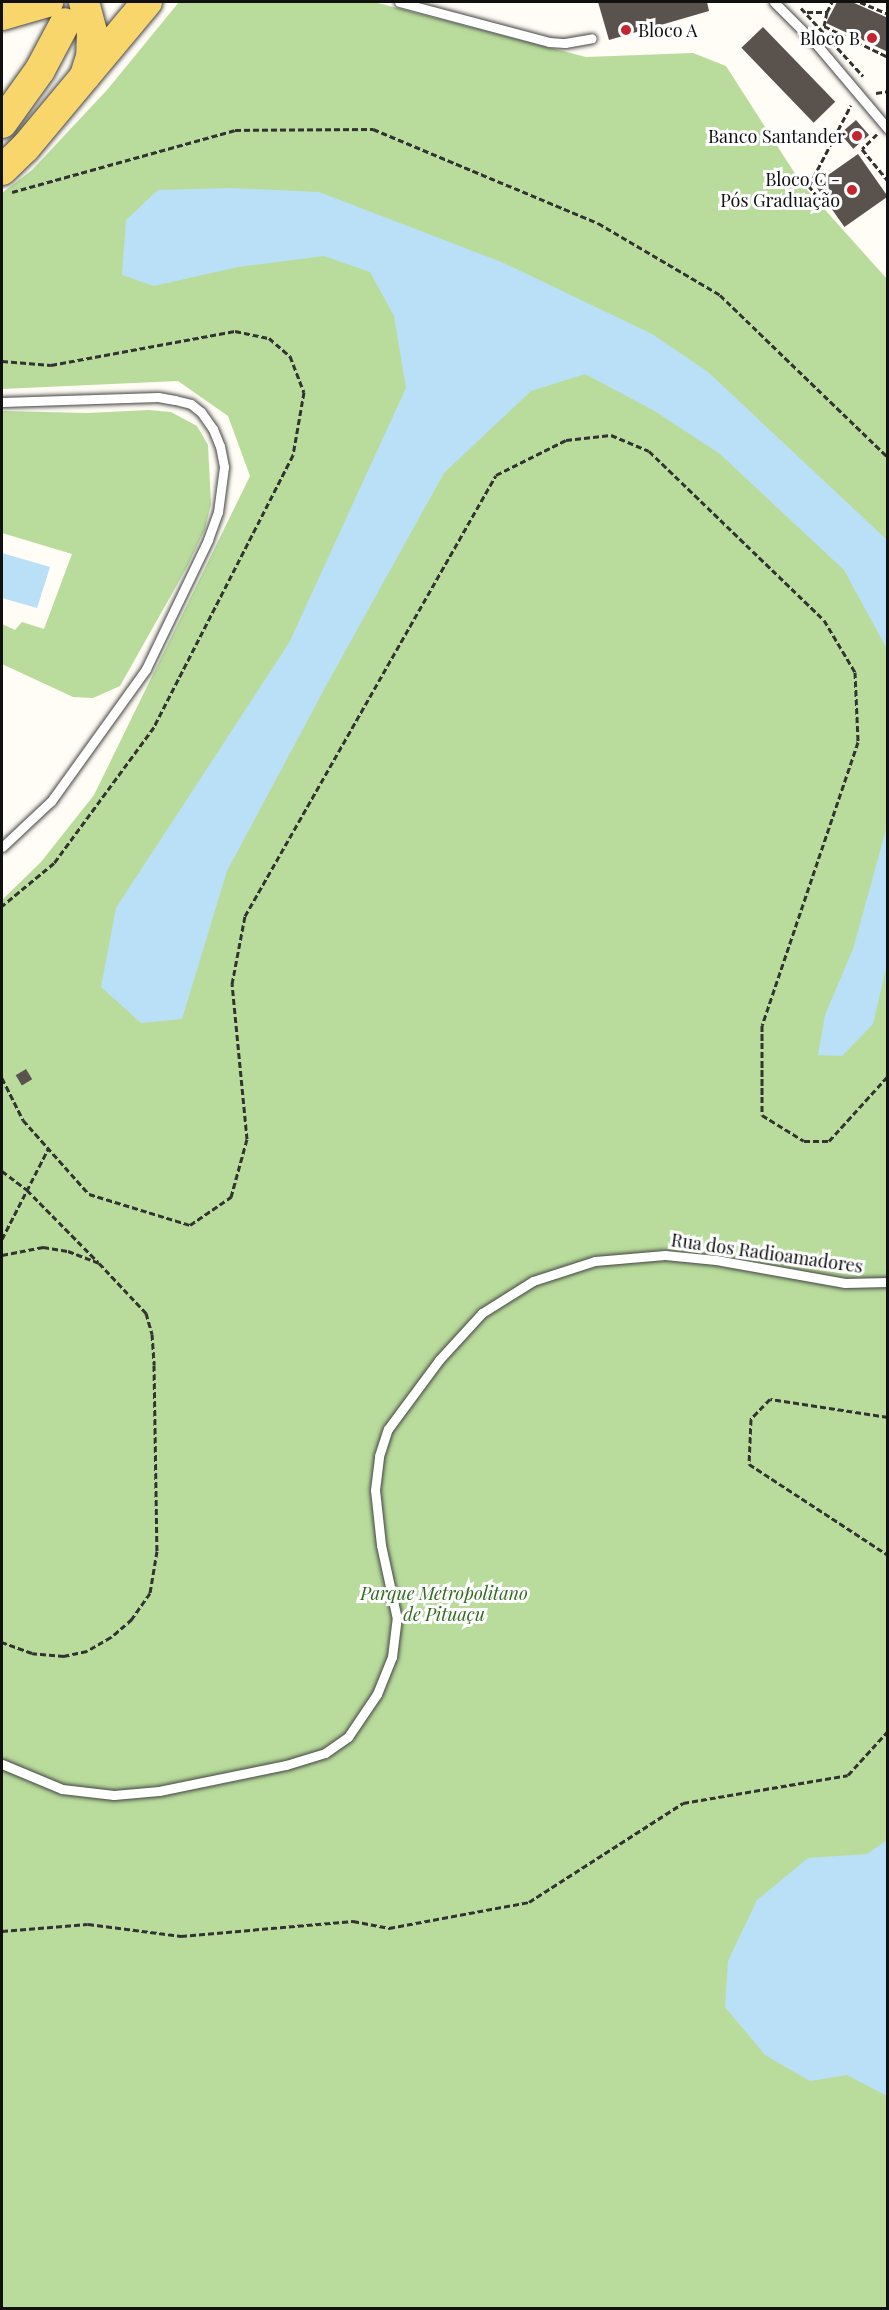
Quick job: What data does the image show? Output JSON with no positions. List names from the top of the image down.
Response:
{
  "streets": {
    "lane": ["Rua dos Radioamadores"]
  },
  "parks": ["Parque Metropolitano de Pituaçu"],
  "places": [
    "Bloco A",
    "Bloco B",
    "Banco Santander",
    "Bloco C - Pós Graduação"
  ]
}
